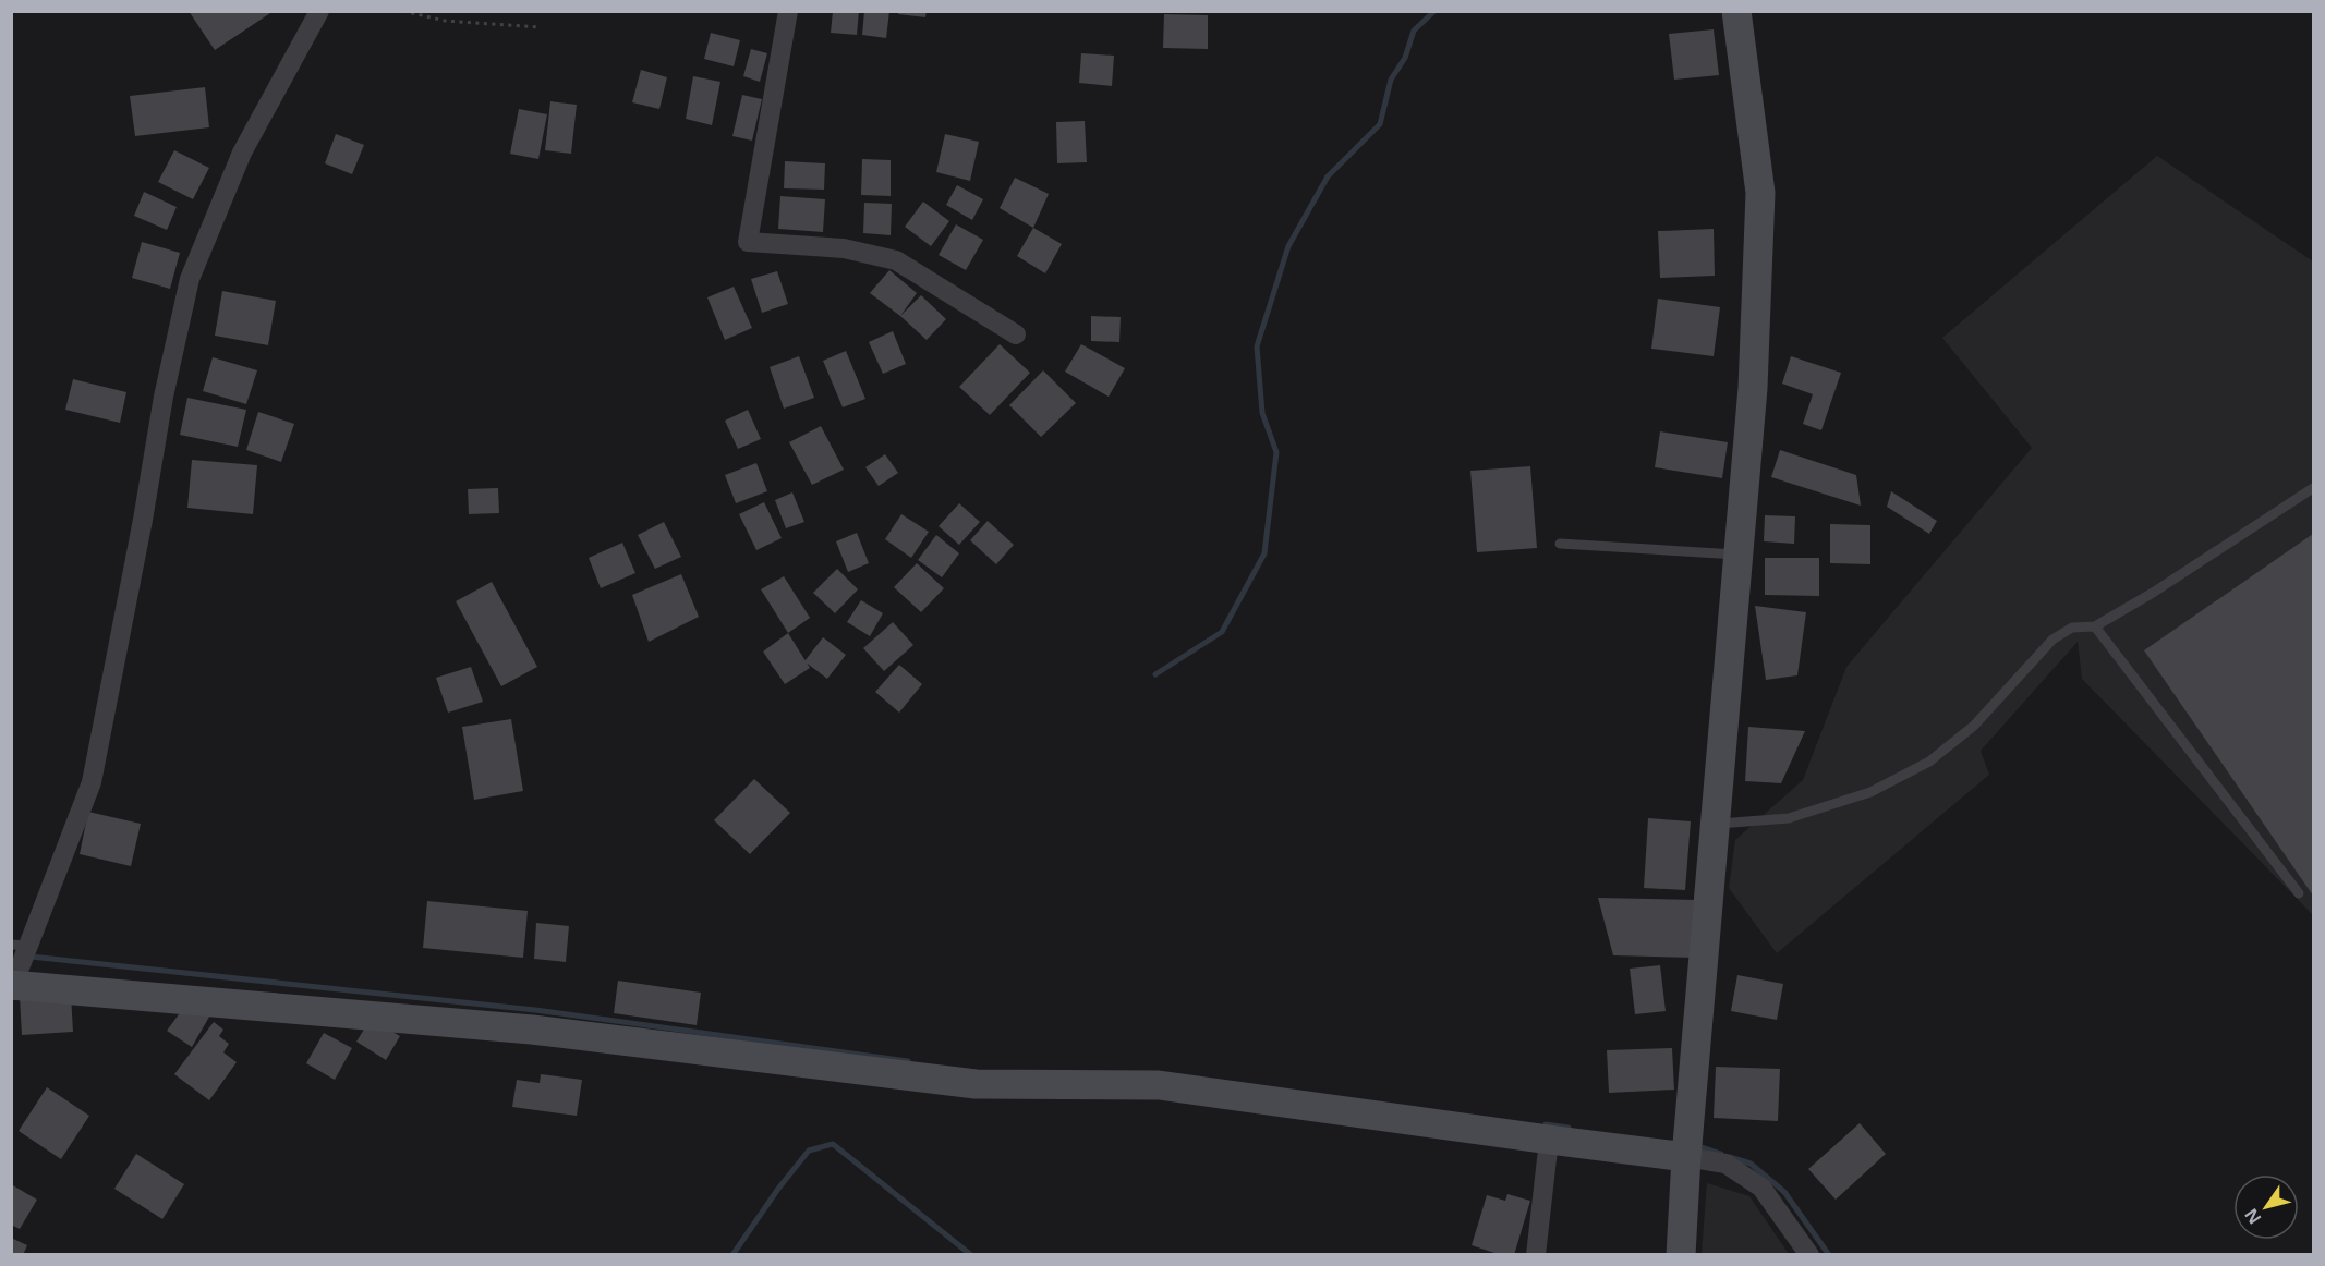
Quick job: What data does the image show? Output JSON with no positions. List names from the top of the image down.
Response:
{
  "north": "bottom left"
}
